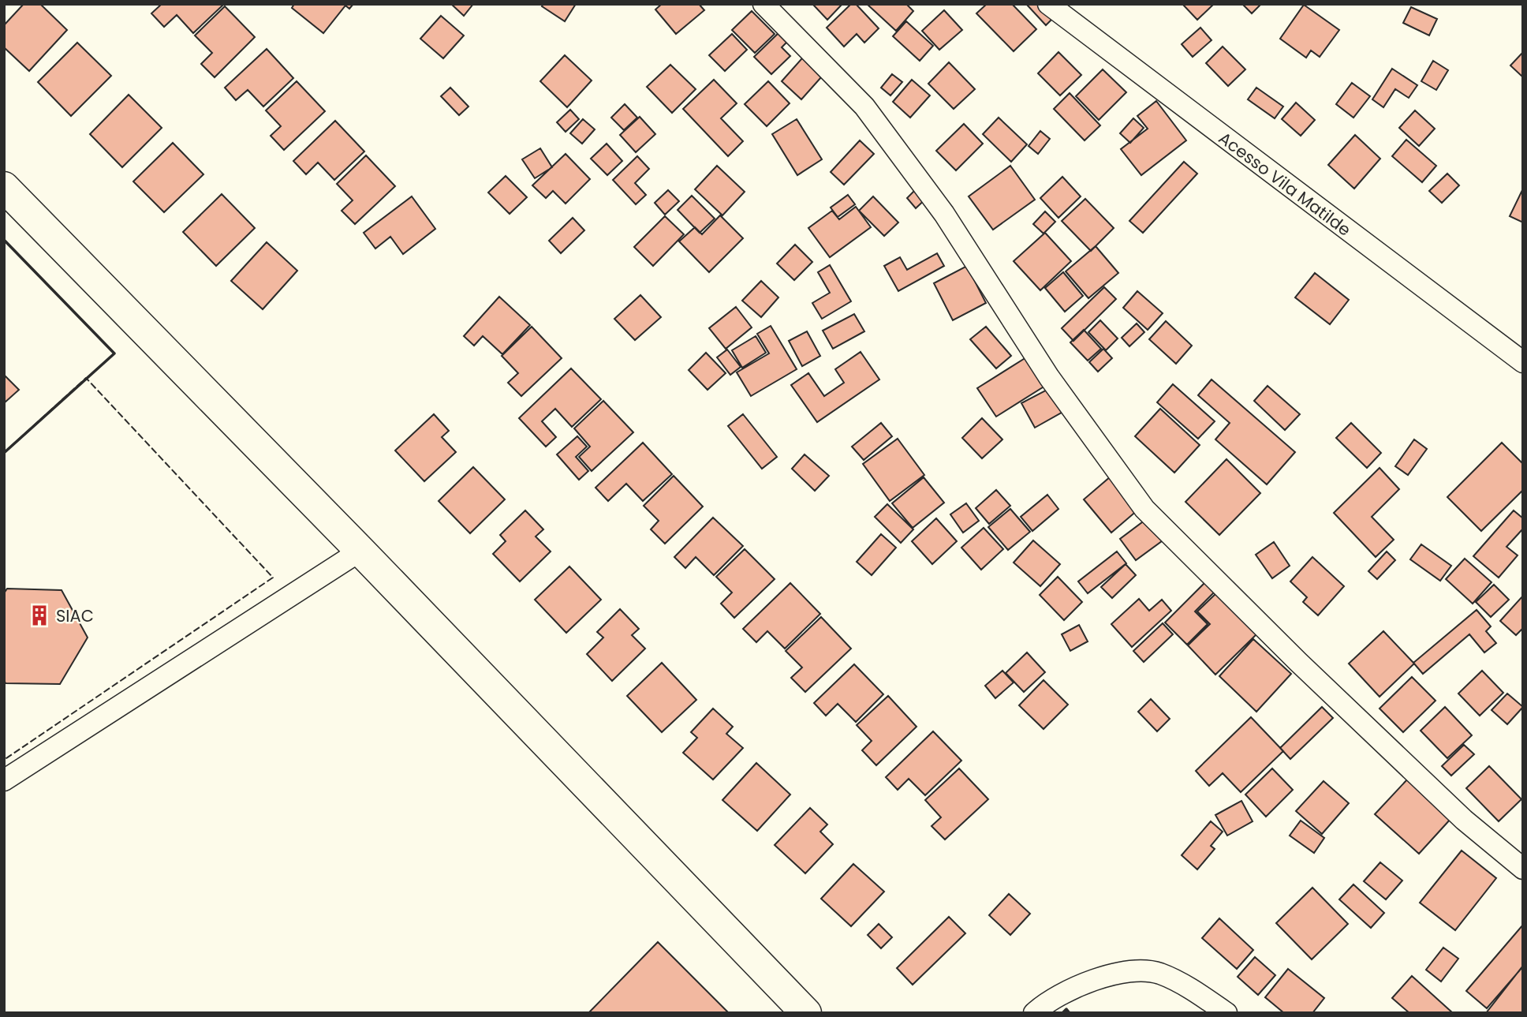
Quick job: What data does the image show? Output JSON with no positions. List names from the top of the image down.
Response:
{
  "streets": {
    "street": ["Acesso Vila Matilde"]
  },
  "places": {
    "building": ["SIAC"]
  }
}
